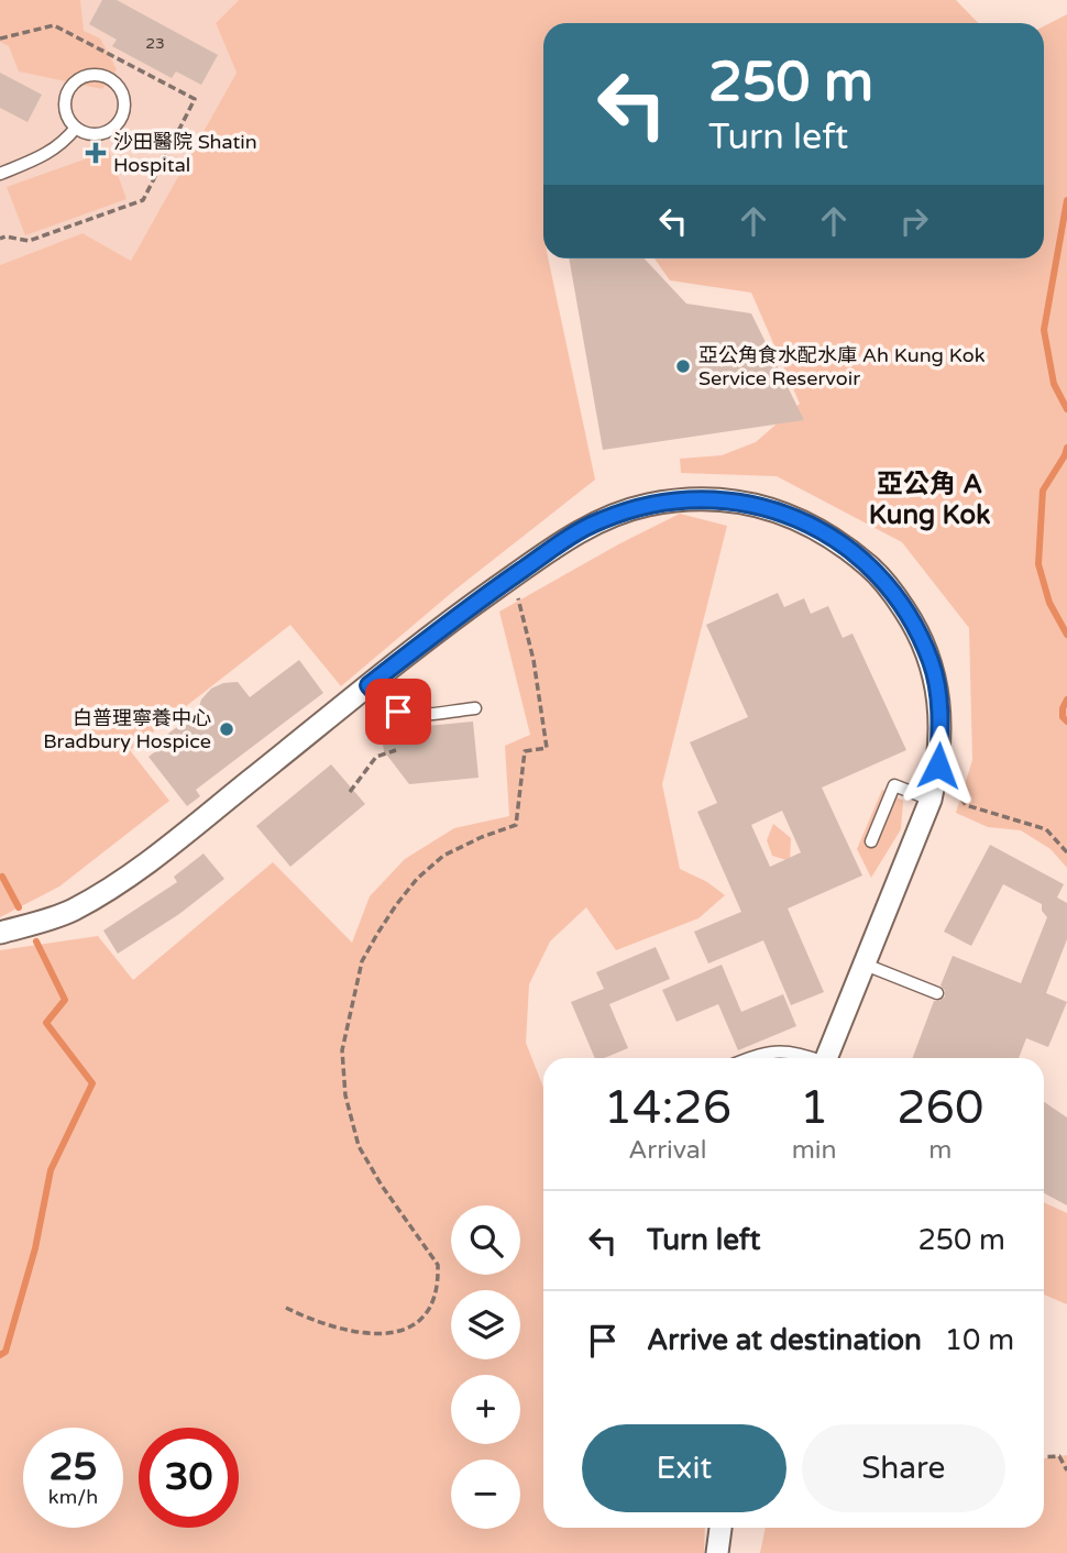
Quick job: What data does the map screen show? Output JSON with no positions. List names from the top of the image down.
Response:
{
  "districts": ["亞公角 A Kung Kok"],
  "places": {
    "health": ["沙田醫院 Shatin Hospital"],
    "other": ["亞公角食水配水庫 Ah Kung Kok Service Reservoir", "白普理寧養中心 Bradbury Hospice"]
  },
  "house_numbers": ["23"],
  "page": {
    "turn": ["250 m", "Turn left"],
    "eta": [
      "14:26",
      "Arrival",
      "1",
      "min",
      "260",
      "m"
    ],
    "list": [
      {
        "name": "Turn left",
        "value": "250 m"
      },
      {
        "name": "Arrive at destination",
        "value": "10 m"
      }
    ],
    "map_buttons": ["+", "−"],
    "buttons": ["Exit", "Share"],
    "speed": "25 km/h",
    "limit": "30"
  }
}
